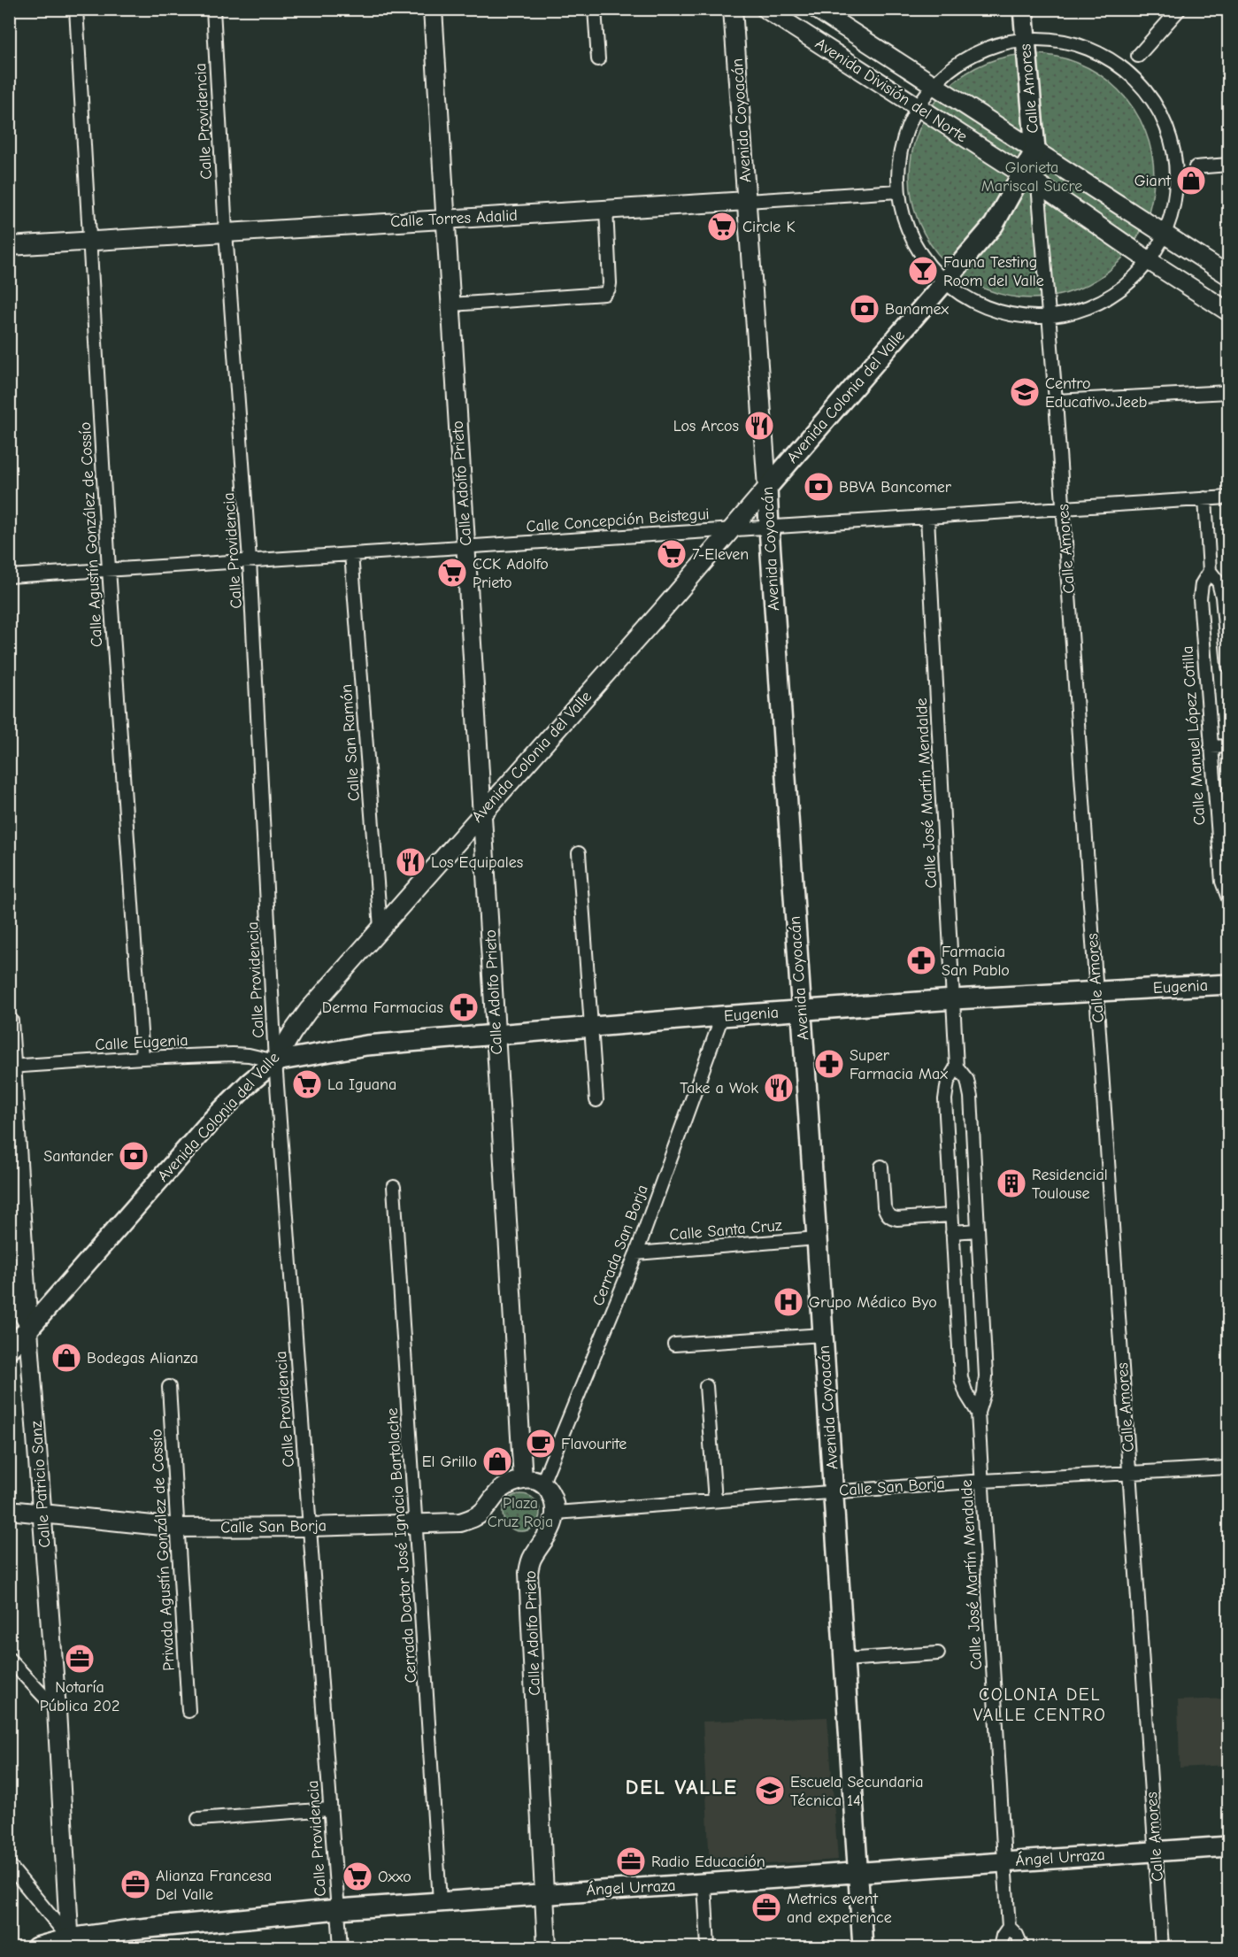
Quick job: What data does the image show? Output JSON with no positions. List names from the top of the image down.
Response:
{
  "streets": {
    "main road": [
      "Calle Amores",
      "Avenida Coyoacán",
      "Avenida Colonia del Valle",
      "Eugenia",
      "Ángel Urraza"
    ],
    "street": [
      "Avenida División del Norte",
      "Calle Providencia",
      "Calle Torres Adalid",
      "Calle Adolfo Prieto",
      "Calle Concepción Beistegui",
      "Calle Agustín González de Cossío",
      "Calle Manuel López Cotilla",
      "Calle San Ramón",
      "Calle José Martín Mendalde",
      "Calle Eugenia",
      "Calle Santa Cruz",
      "Cerrada San Borja",
      "Calle Patricio Sanz",
      "Calle San Borja",
      "Cerrada Doctor José Ignacio Bartolache",
      "Privada Agustín González de Cossío"
    ]
  },
  "crossings": [
    ["Calle Amores", "Avenida División del Norte"],
    ["Calle Amores", "Avenida Colonia del Valle"],
    ["Calle Amores", "Calle Concepción Beistegui"],
    ["Calle Amores", "Eugenia"],
    ["Calle Amores", "Calle San Borja"],
    ["Calle Amores", "Ángel Urraza"],
    ["Avenida División del Norte", "Avenida Colonia del Valle"],
    ["Avenida Coyoacán", "Calle Torres Adalid"],
    ["Avenida Coyoacán", "Avenida Colonia del Valle"],
    ["Avenida Coyoacán", "Calle Concepción Beistegui"],
    ["Avenida Coyoacán", "Eugenia"],
    ["Avenida Coyoacán", "Calle Santa Cruz"],
    ["Avenida Coyoacán", "Calle San Borja"],
    ["Avenida Coyoacán", "Ángel Urraza"],
    ["Calle Providencia", "Calle Torres Adalid"],
    ["Calle Providencia", "Avenida Colonia del Valle"],
    ["Calle Providencia", "Calle Concepción Beistegui"],
    ["Calle Providencia", "Eugenia"],
    ["Calle Providencia", "Calle Eugenia"],
    ["Calle Providencia", "Calle San Borja"],
    ["Calle Providencia", "Ángel Urraza"],
    ["Calle Torres Adalid", "Calle Adolfo Prieto"],
    ["Calle Torres Adalid", "Calle Agustín González de Cossío"],
    ["Avenida Colonia del Valle", "Calle Adolfo Prieto"],
    ["Avenida Colonia del Valle", "Calle Concepción Beistegui"],
    ["Avenida Colonia del Valle", "Calle San Ramón"],
    ["Avenida Colonia del Valle", "Eugenia"],
    ["Avenida Colonia del Valle", "Calle Eugenia"],
    ["Avenida Colonia del Valle", "Calle Patricio Sanz"],
    ["Calle Adolfo Prieto", "Calle Concepción Beistegui"],
    ["Calle Adolfo Prieto", "Eugenia"],
    ["Calle Adolfo Prieto", "Calle San Borja"],
    ["Calle Adolfo Prieto", "Ángel Urraza"],
    ["Calle Concepción Beistegui", "Calle Agustín González de Cossío"],
    ["Calle Concepción Beistegui", "Calle Manuel López Cotilla"],
    ["Calle Concepción Beistegui", "Calle San Ramón"],
    ["Calle Concepción Beistegui", "Calle José Martín Mendalde"],
    ["Calle Agustín González de Cossío", "Calle Eugenia"],
    ["Calle José Martín Mendalde", "Eugenia"],
    ["Calle José Martín Mendalde", "Calle San Borja"],
    ["Calle José Martín Mendalde", "Ángel Urraza"],
    ["Eugenia", "Calle Eugenia"],
    ["Eugenia", "Cerrada San Borja"],
    ["Calle Eugenia", "Calle Patricio Sanz"],
    ["Calle Santa Cruz", "Cerrada San Borja"],
    ["Calle Patricio Sanz", "Calle San Borja"],
    ["Calle Patricio Sanz", "Ángel Urraza"],
    ["Calle San Borja", "Cerrada Doctor José Ignacio Bartolache"],
    ["Calle San Borja", "Privada Agustín González de Cossío"],
    ["Cerrada Doctor José Ignacio Bartolache", "Ángel Urraza"]
  ],
  "districts": ["COLONIA DEL VALLE CENTRO", "DEL VALLE"],
  "parks": ["Glorieta Mariscal Sucre", "Plaza Cruz Roja"],
  "places": {
    "shop": ["Giant", "Bodegas Alianza", "El Grillo"],
    "supermarket": [
      "Circle K",
      "7-Eleven",
      "CCK Adolfo Prieto",
      "La Iguana",
      "Oxxo"
    ],
    "bar": ["Fauna Testing Room del Valle"],
    "bank": ["Banamex", "BBVA Bancomer", "Santander"],
    "school or university": ["Centro Educativo Jeeb", "Escuela Secundaria Técnica 14"],
    "restaurant": ["Los Arcos", "Los Equipales", "Take a Wok"],
    "pharmacy": ["Farmacia San Pablo", "Derma Farmacias", "Super Farmacia Max"],
    "building": ["Residencial Toulouse"],
    "hospital": ["Grupo Médico Byo"],
    "cafe": ["Flavourite"],
    "office": [
      "Notaría Pública 202",
      "Radio Educación",
      "Alianza Francesa Del Valle",
      "Metrics event and experience"
    ]
  }
}
